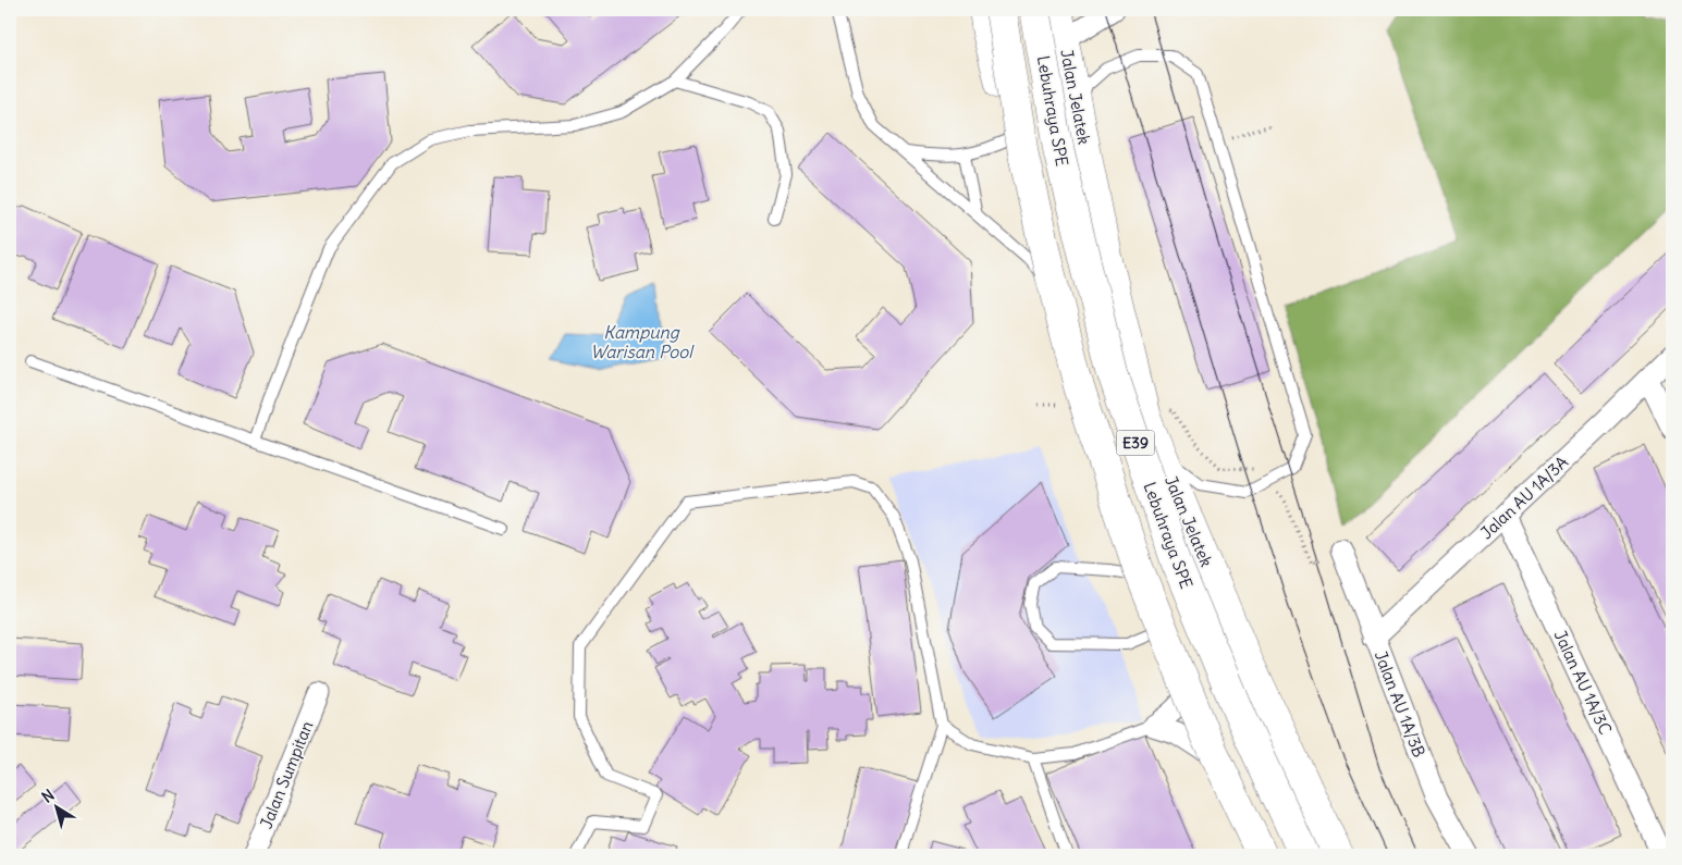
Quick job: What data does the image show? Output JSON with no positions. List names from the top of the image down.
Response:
{
  "streets": {
    "main road": ["Jalan Jelatek", "Lebuhraya SPE", "E39"],
    "street": [
      "Jalan AU 1A/3A",
      "Jalan AU 1A/3C",
      "Jalan AU 1A/3B",
      "Jalan Sumpitan"
    ]
  },
  "crossings": [
    ["Jalan AU 1A/3A", "Jalan AU 1A/3C"],
    ["Jalan AU 1A/3A", "Jalan AU 1A/3B"]
  ],
  "water": ["Kampung Warisan Pool"],
  "north": "top left"
}
